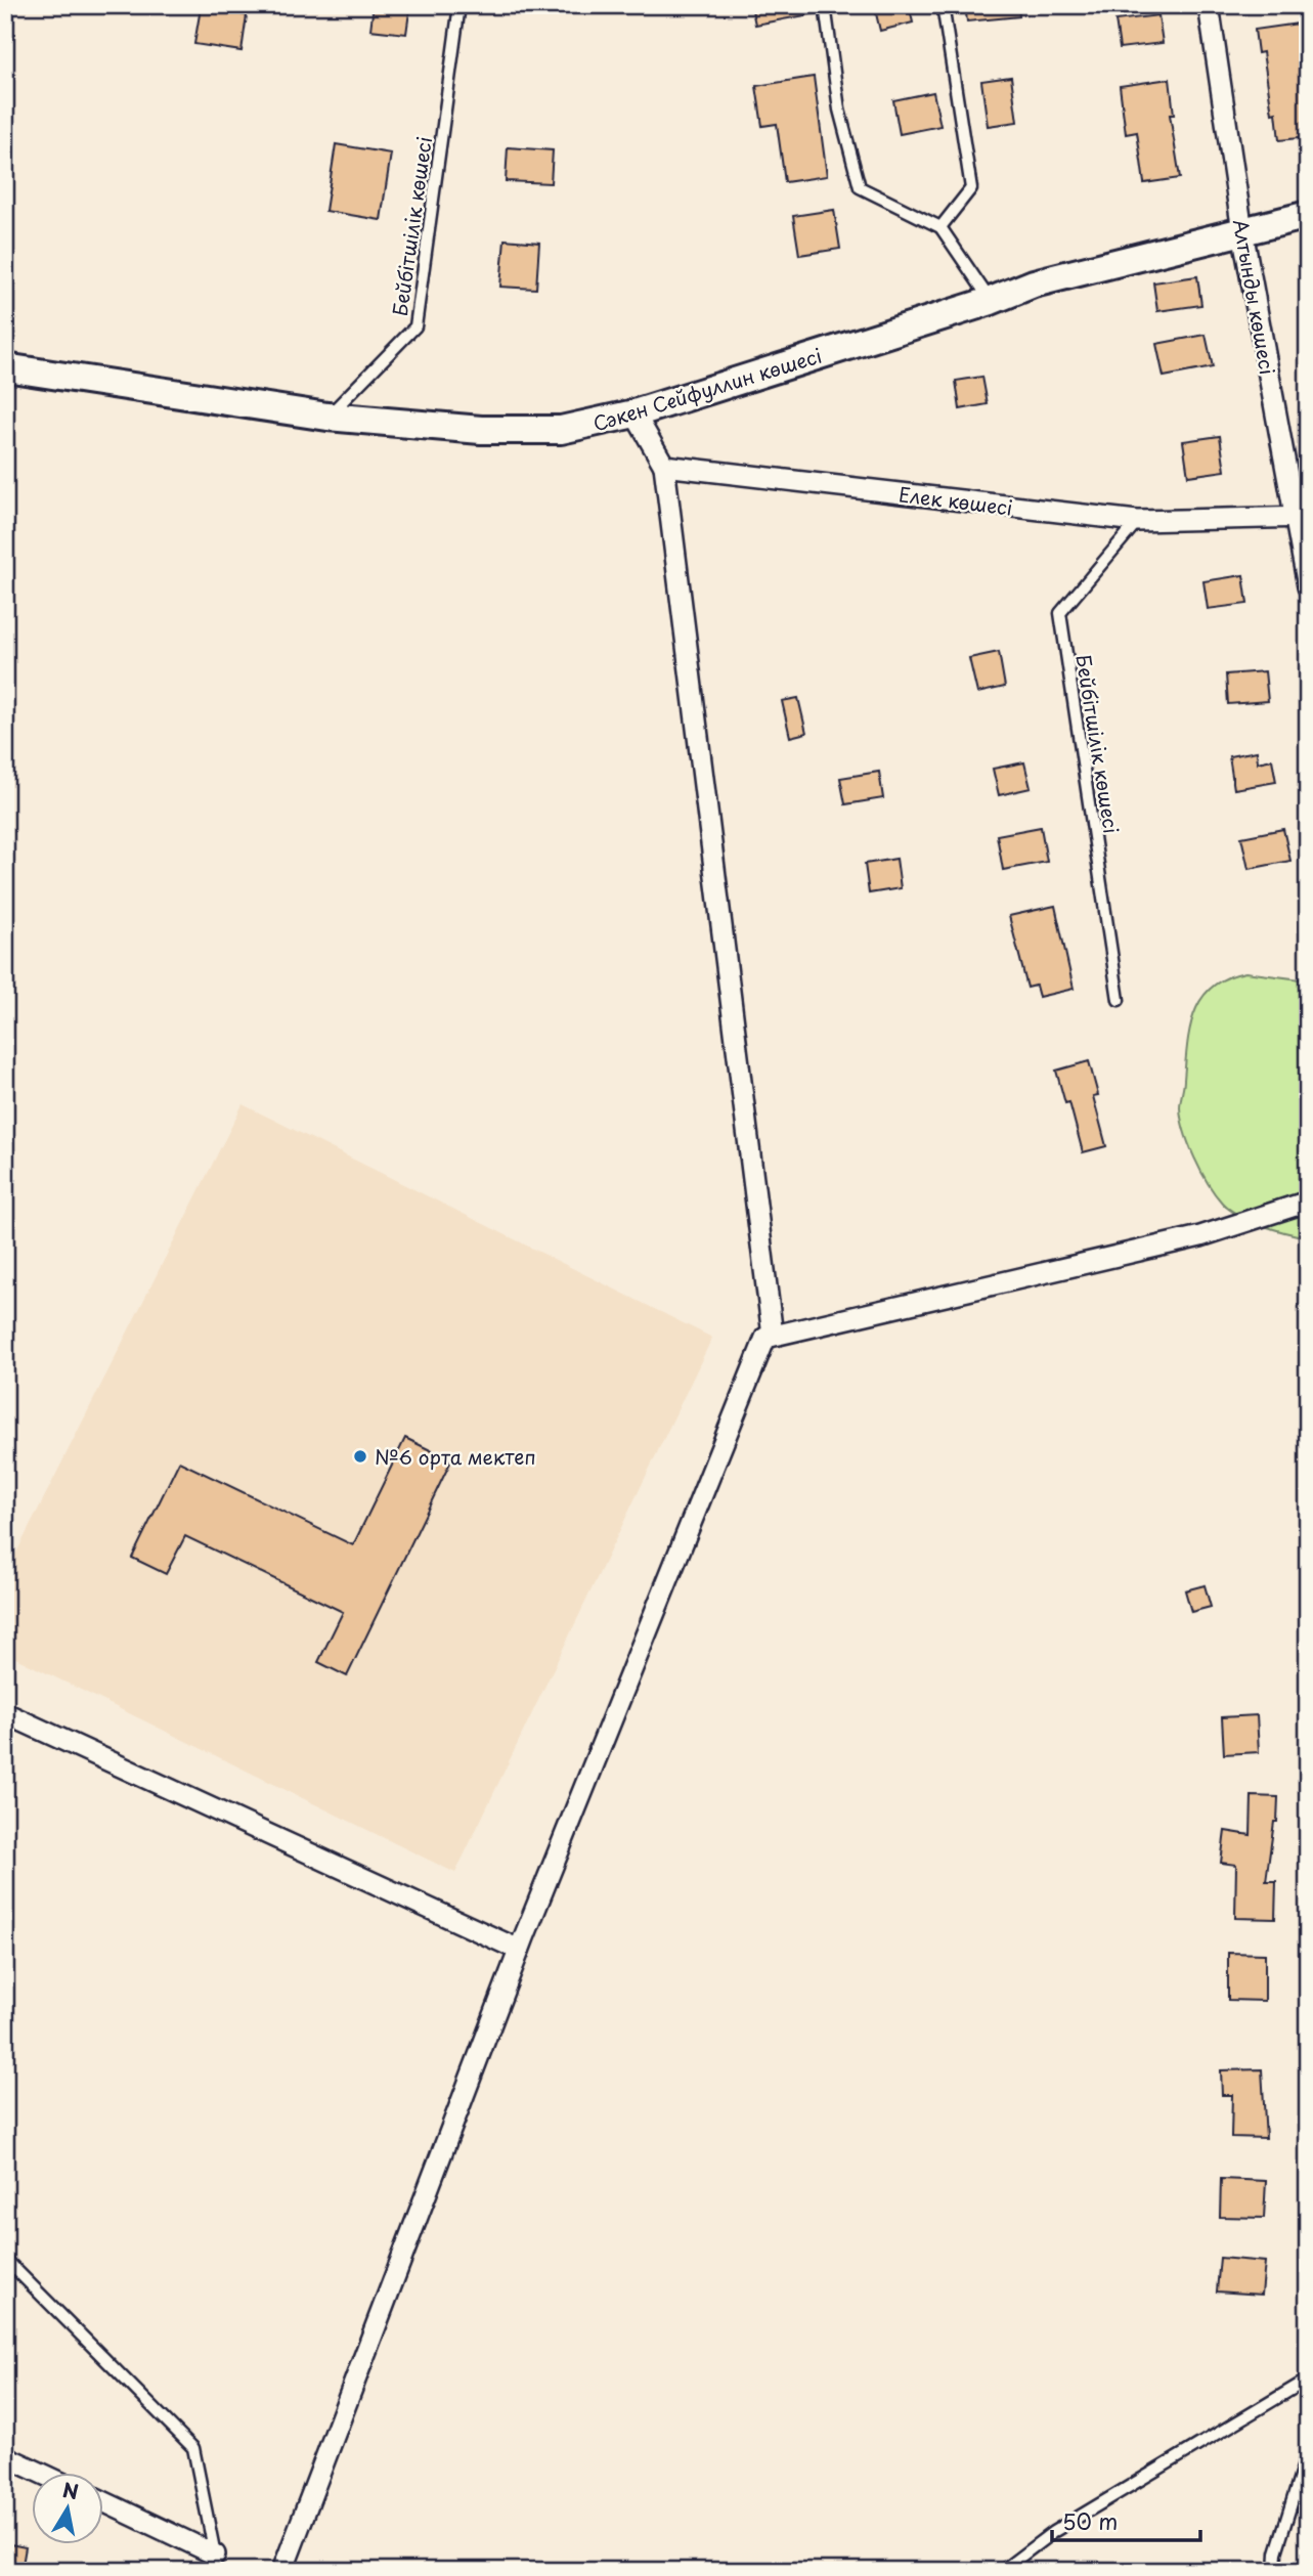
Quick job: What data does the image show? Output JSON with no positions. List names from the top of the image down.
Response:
{
  "streets": {
    "street": ["Алтынды көшесі", "Сәкен Сейфуллин көшесі", "Елек көшесі"],
    "lane": ["Бейбітшілік көшесі"]
  },
  "crossings": [
    ["Бейбітшілік көшесі", "Сәкен Сейфуллин көшесі"],
    ["Бейбітшілік көшесі", "Елек көшесі"],
    ["Алтынды көшесі", "Сәкен Сейфуллин көшесі"],
    ["Алтынды көшесі", "Елек көшесі"]
  ],
  "places": ["№6 орта мектеп"],
  "scale_bar": "50 m",
  "north": "top"
}
